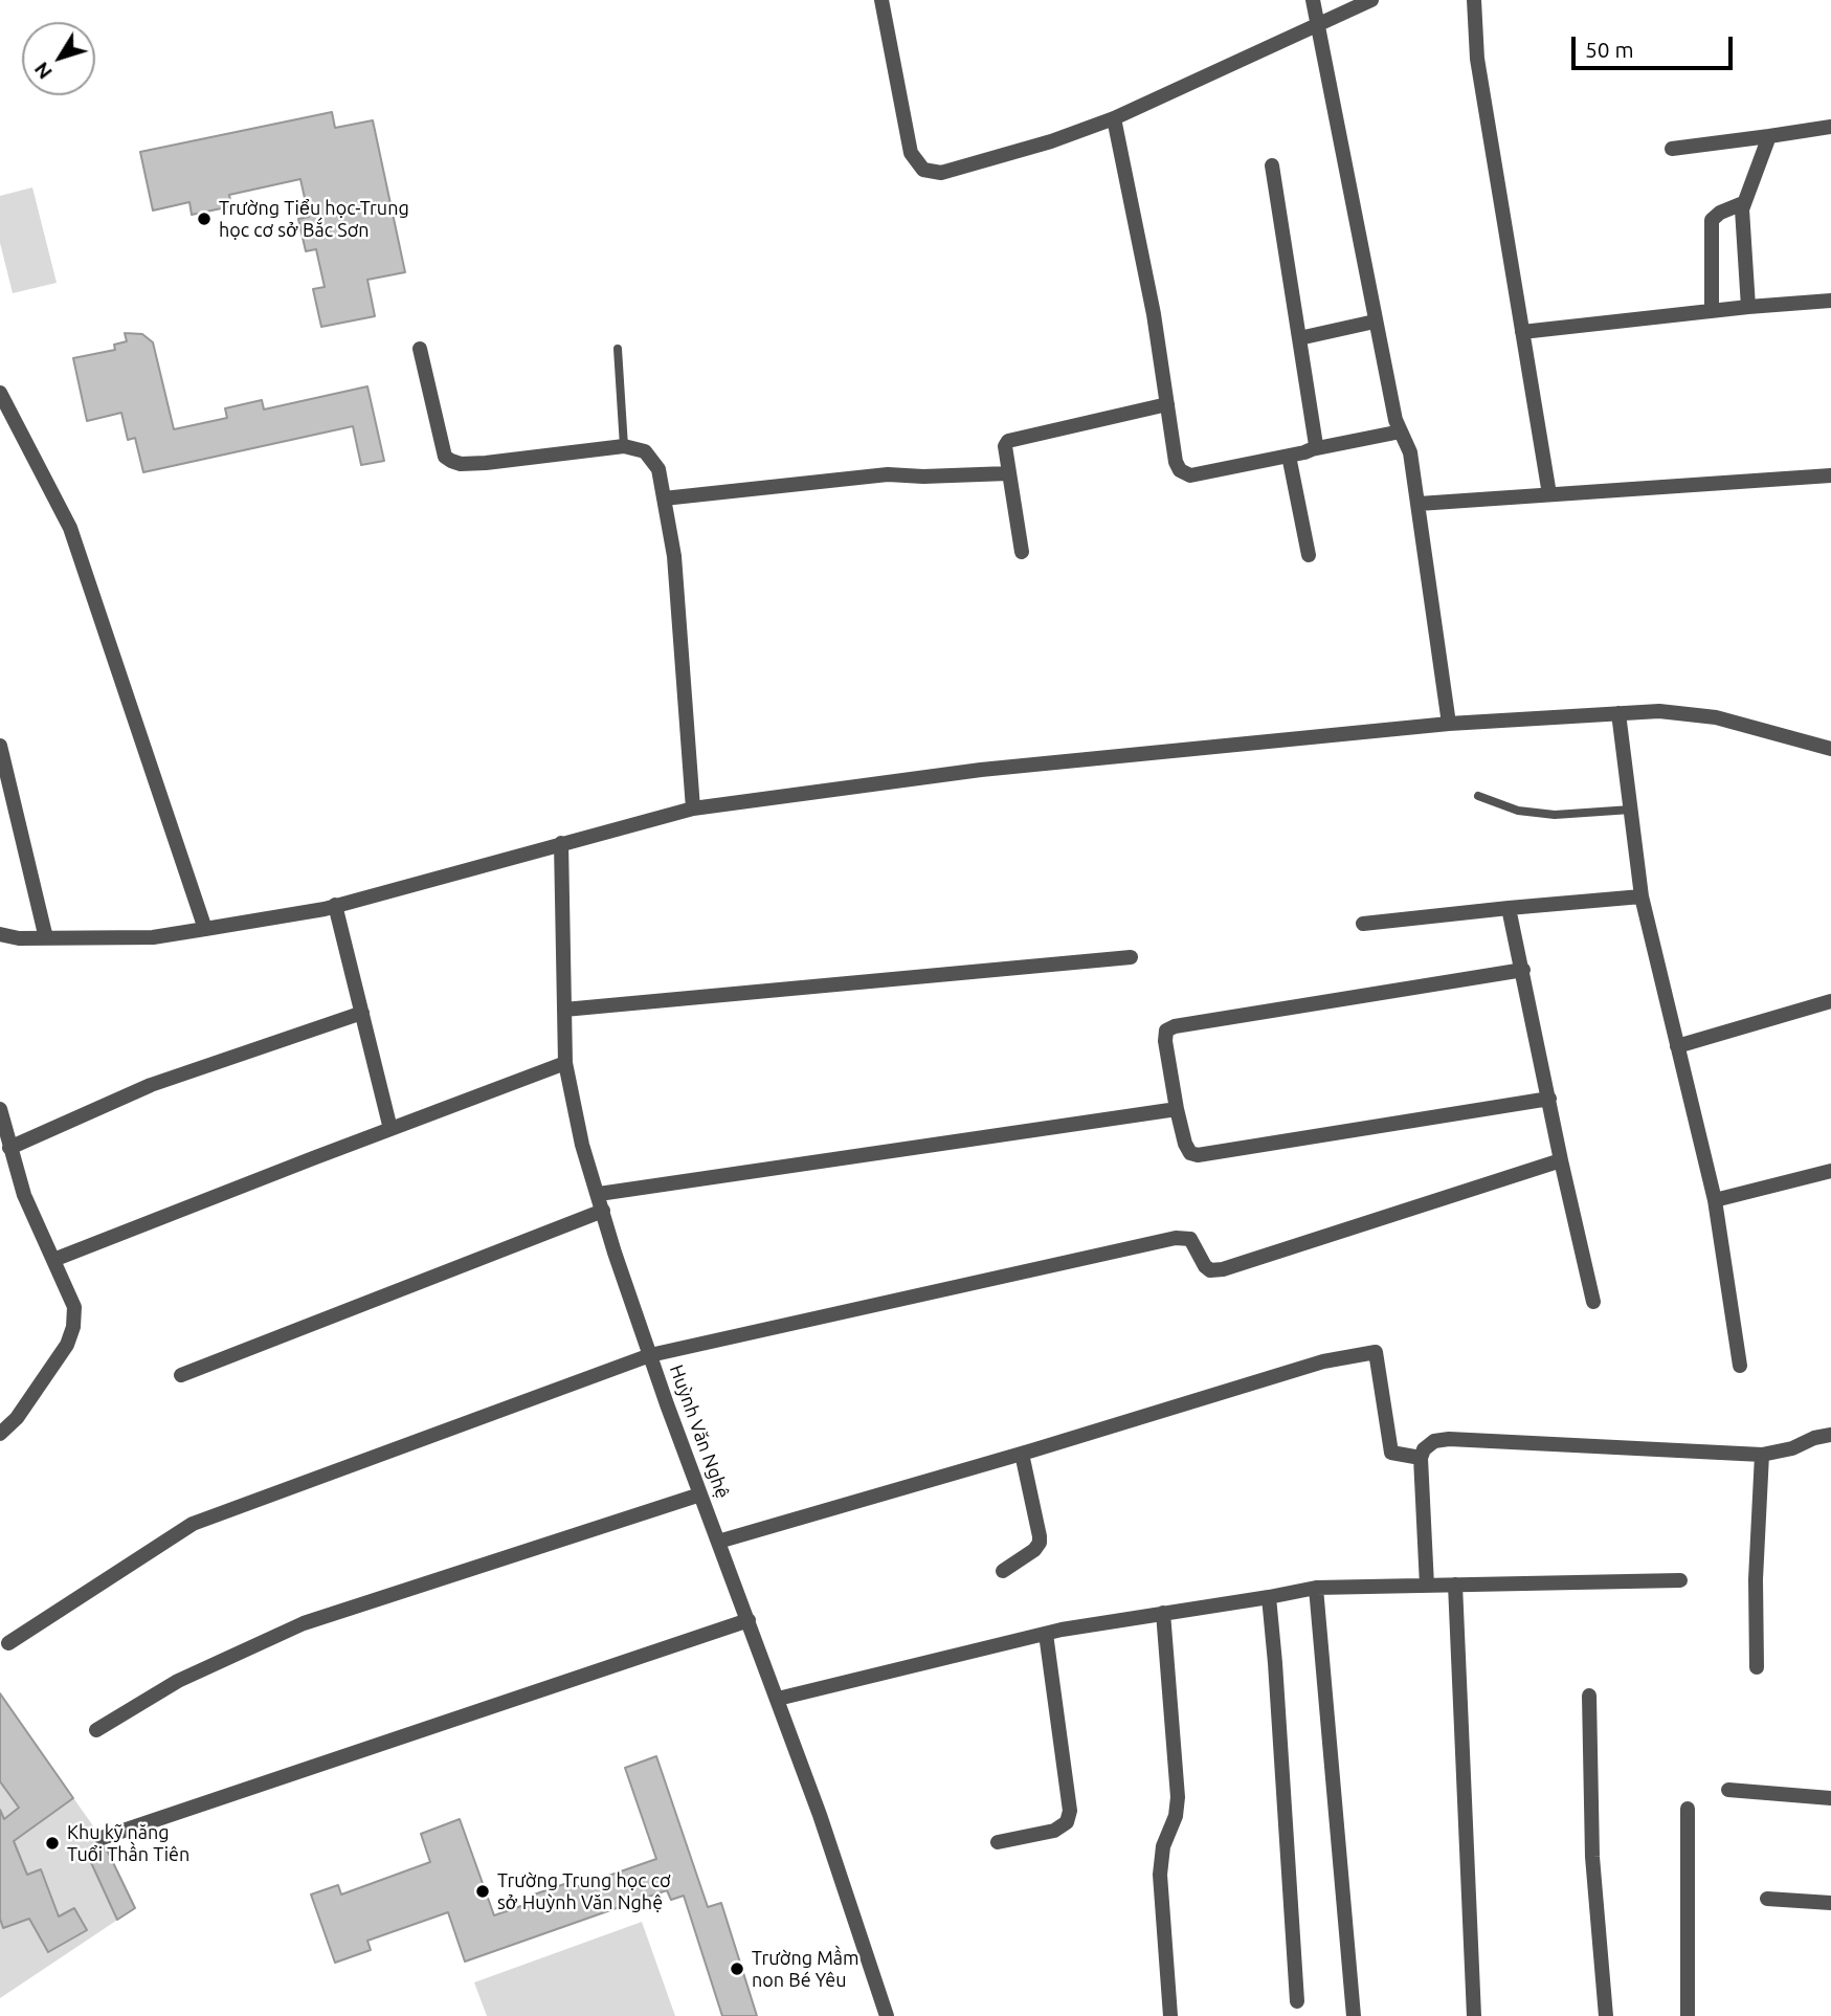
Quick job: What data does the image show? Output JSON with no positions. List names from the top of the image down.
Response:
{
  "streets": {
    "street": ["Huỳnh Văn Nghệ"]
  },
  "places": [
    "Trường Tiểu học-Trung học cơ sở Bắc Sơn",
    "Khu kỹ năng Tuổi Thần Tiên",
    "Trường Trung học cơ sở Huỳnh Văn Nghệ",
    "Trường Mầm non Bé Yêu"
  ],
  "scale_bar": "50 m",
  "north": "bottom left"
}
